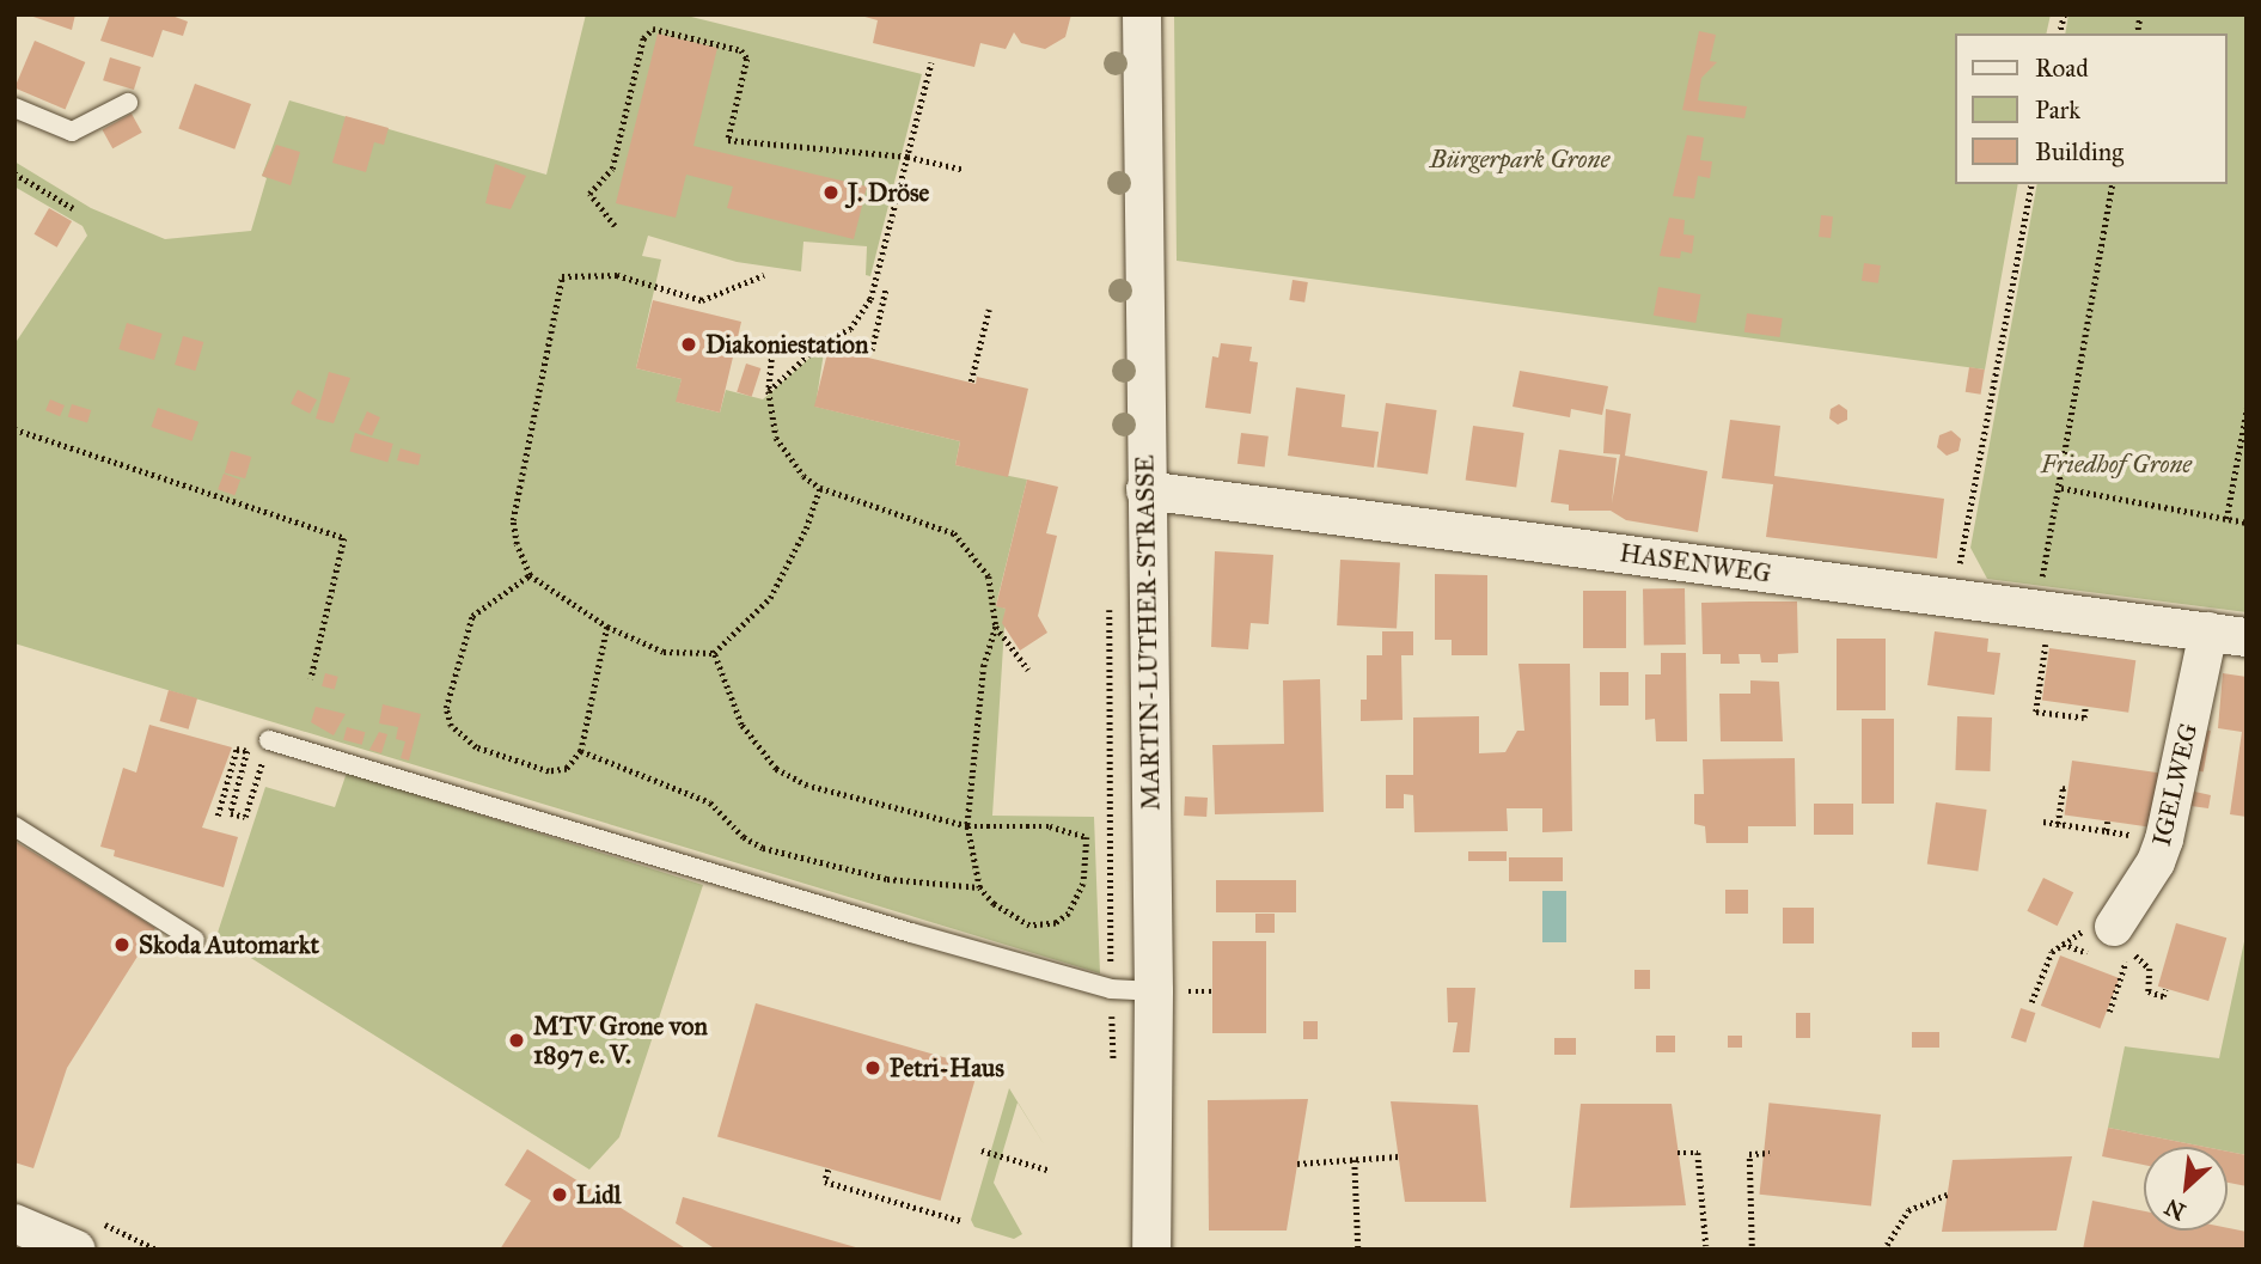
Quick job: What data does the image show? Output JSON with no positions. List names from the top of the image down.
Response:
{
  "streets": {
    "street": ["HASENWEG", "MARTIN-LUTHER-STRASSE", "IGELWEG"]
  },
  "crossings": [
    ["HASENWEG", "MARTIN-LUTHER-STRASSE"],
    ["HASENWEG", "IGELWEG"]
  ],
  "parks": ["Bürgerpark Grone", "Friedhof Grone"],
  "places": [
    "J. Dröse",
    "Diakoniestation",
    "Skoda Automarkt",
    "MTV Grone von 1897 e. V.",
    "Petri-Haus",
    "Lidl"
  ],
  "legend": ["Road", "Park", "Building"],
  "north": "bottom left"
}
